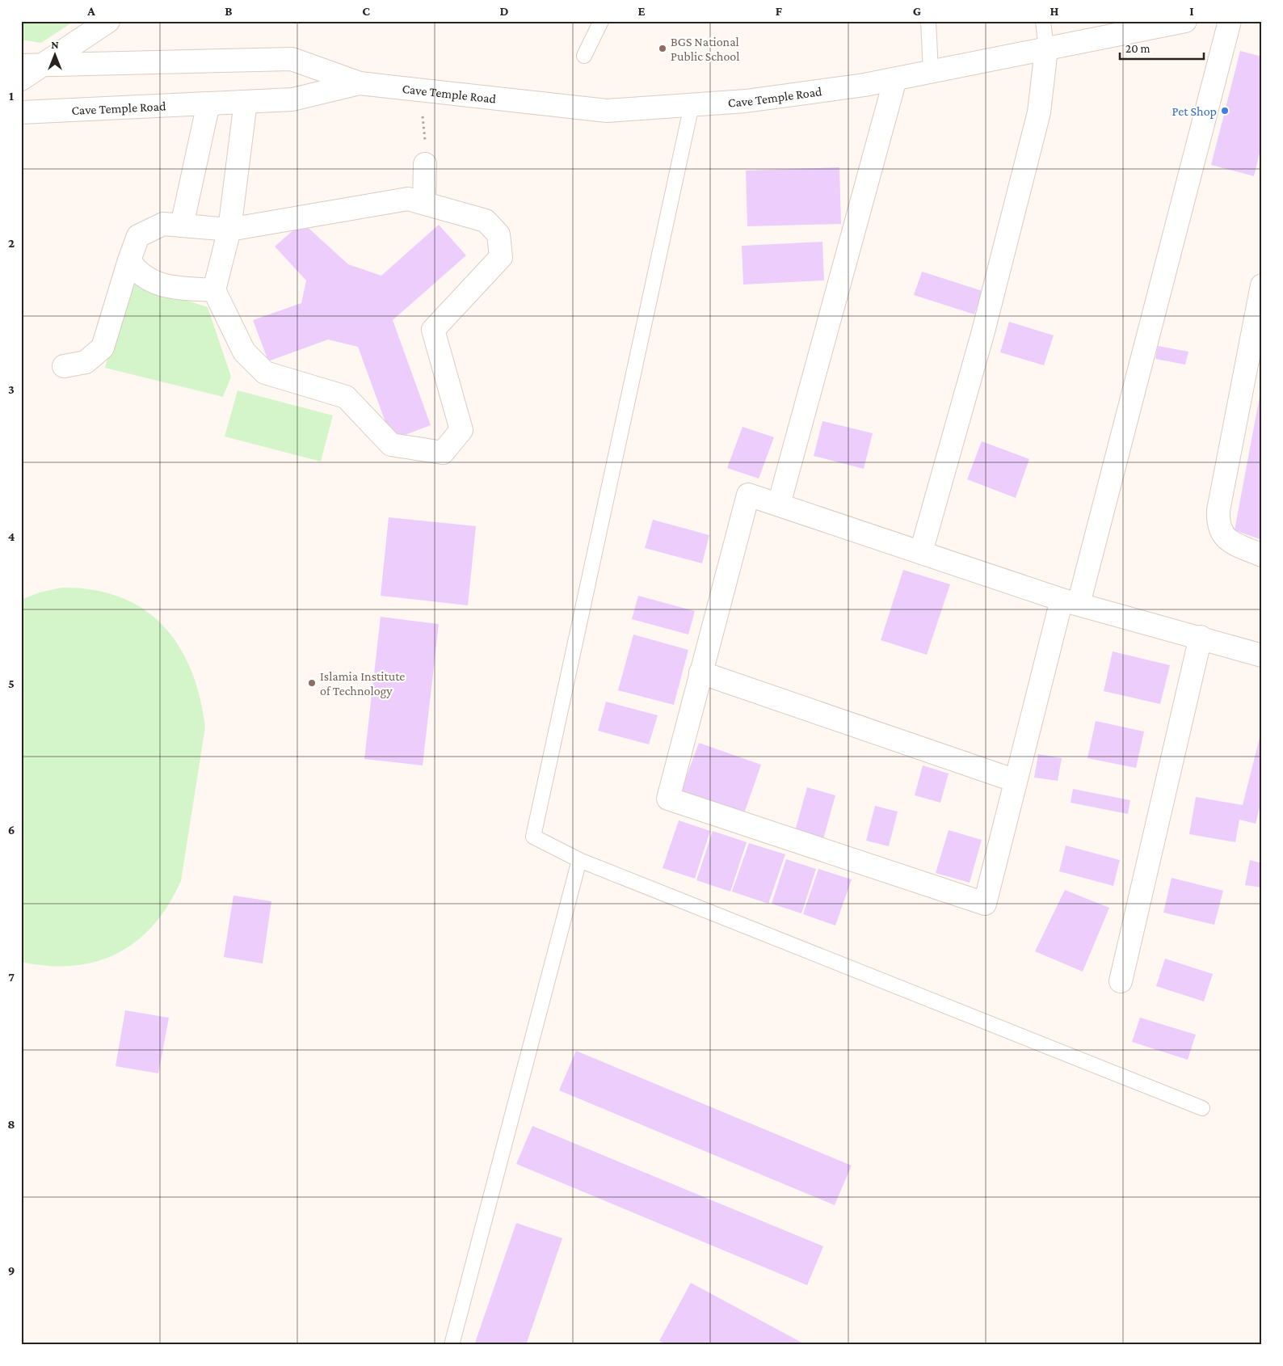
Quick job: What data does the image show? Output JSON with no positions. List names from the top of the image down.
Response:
{
  "streets": {
    "street": ["Cave Temple Road"]
  },
  "places": ["BGS National Public School", "Pet Shop", "Islamia Institute of Technology"],
  "scale_bar": "20 m",
  "north": "top",
  "grid": {
    "columns": [
      "A",
      "B",
      "C",
      "D",
      "E",
      "F",
      "G",
      "H",
      "I"
    ],
    "rows": [
      "1",
      "2",
      "3",
      "4",
      "5",
      "6",
      "7",
      "8",
      "9"
    ]
  }
}
